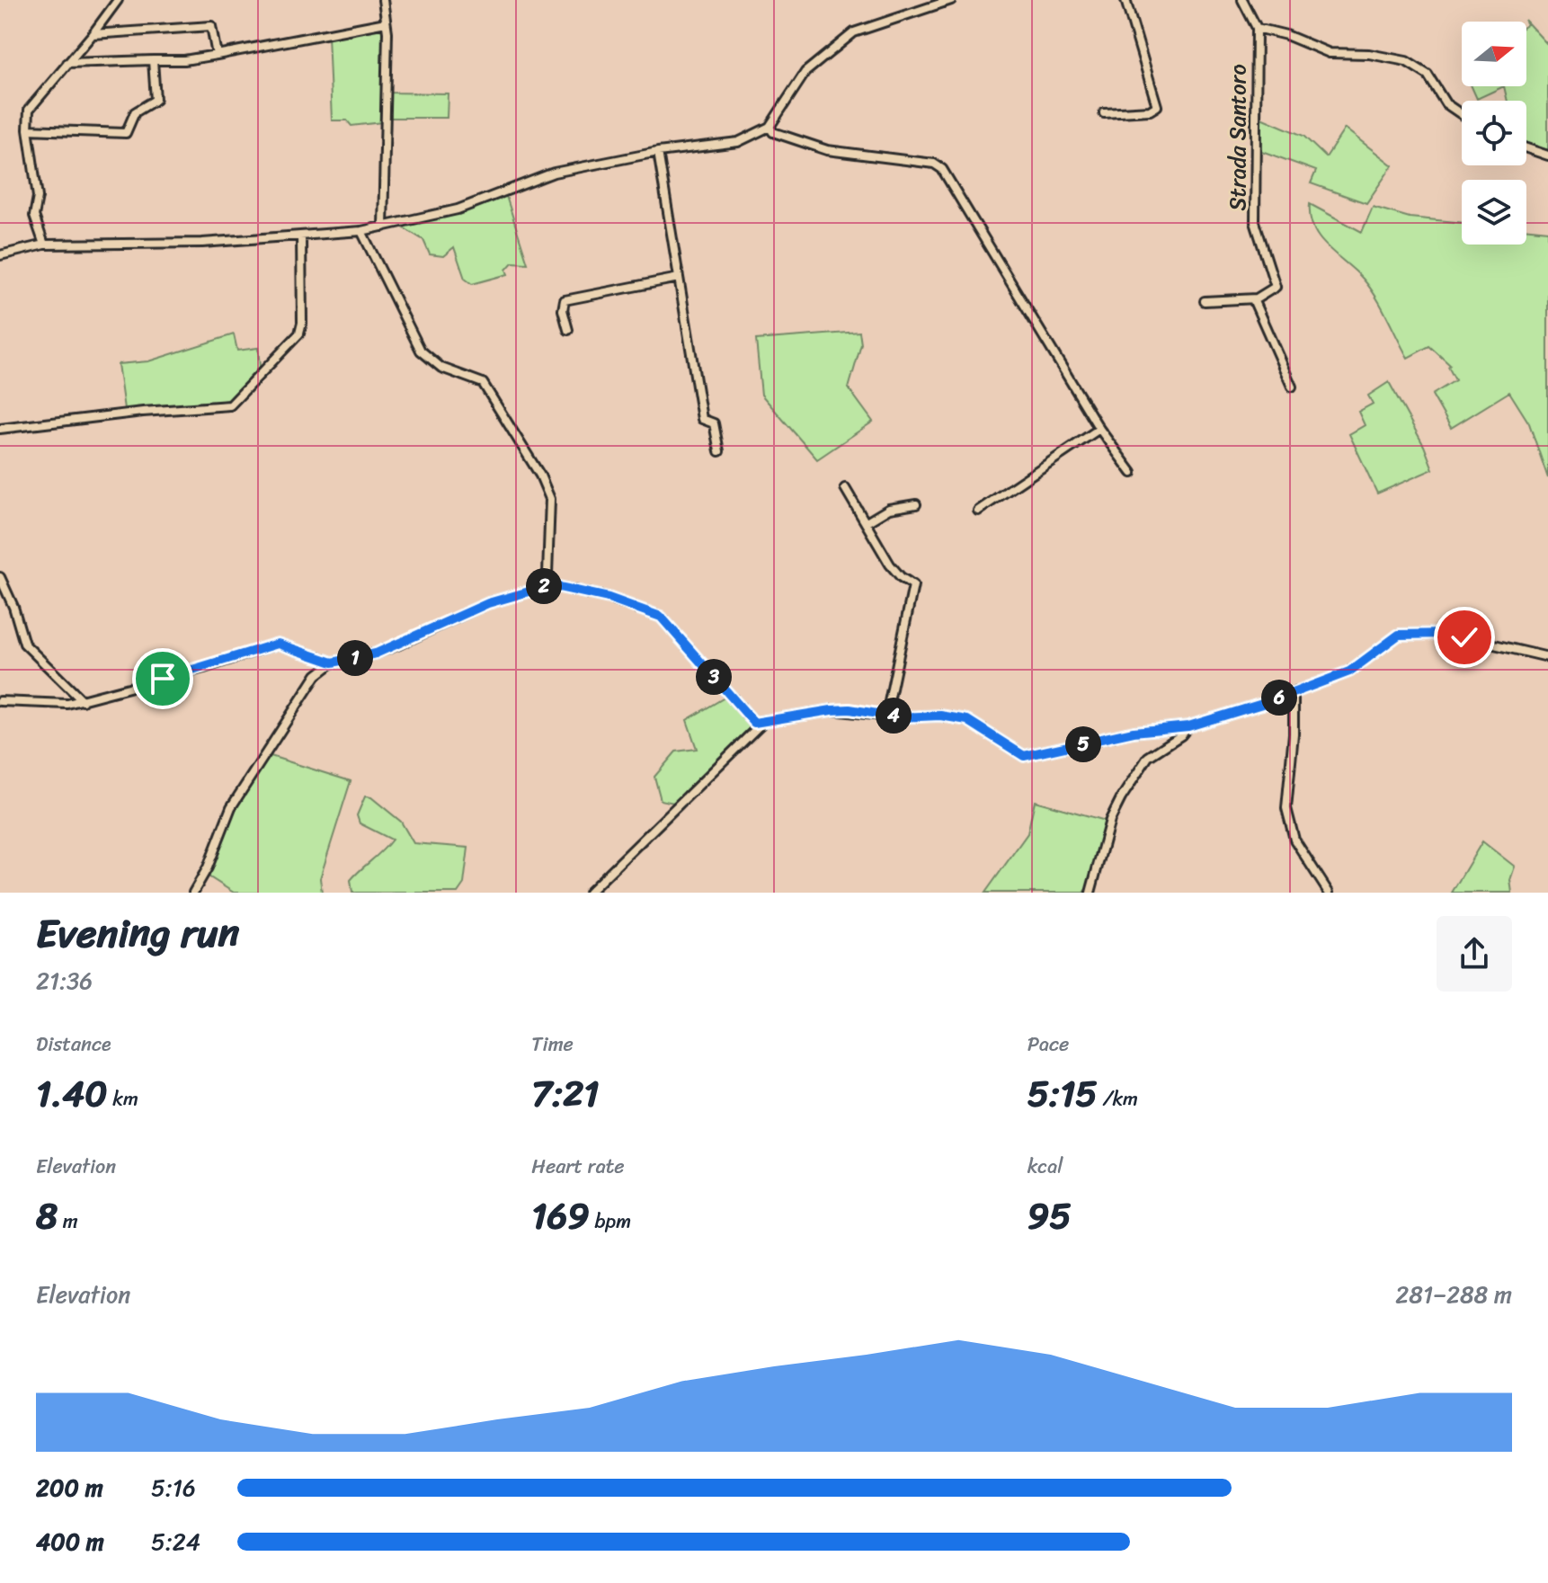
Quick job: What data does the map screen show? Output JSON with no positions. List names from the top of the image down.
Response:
{
  "streets": {
    "street": ["Strada Santoro"]
  },
  "north": "right",
  "page": {
    "pins": [
      "2",
      "1",
      "3",
      "6",
      "4",
      "5"
    ],
    "heading": ["Evening run", "21:36"],
    "stats": [
      ["Distance", "1.40 km"],
      ["Time", "7:21"],
      ["Pace", "5:15 /km"],
      ["Elevation", "8 m"],
      ["Heart rate", "169 bpm"],
      ["kcal", "95"]
    ],
    "chart": ["Elevation", "281–288 m"],
    "list": [
      {
        "name": "200 m",
        "note": "5:16"
      },
      {
        "name": "400 m",
        "note": "5:24"
      }
    ]
  }
}
